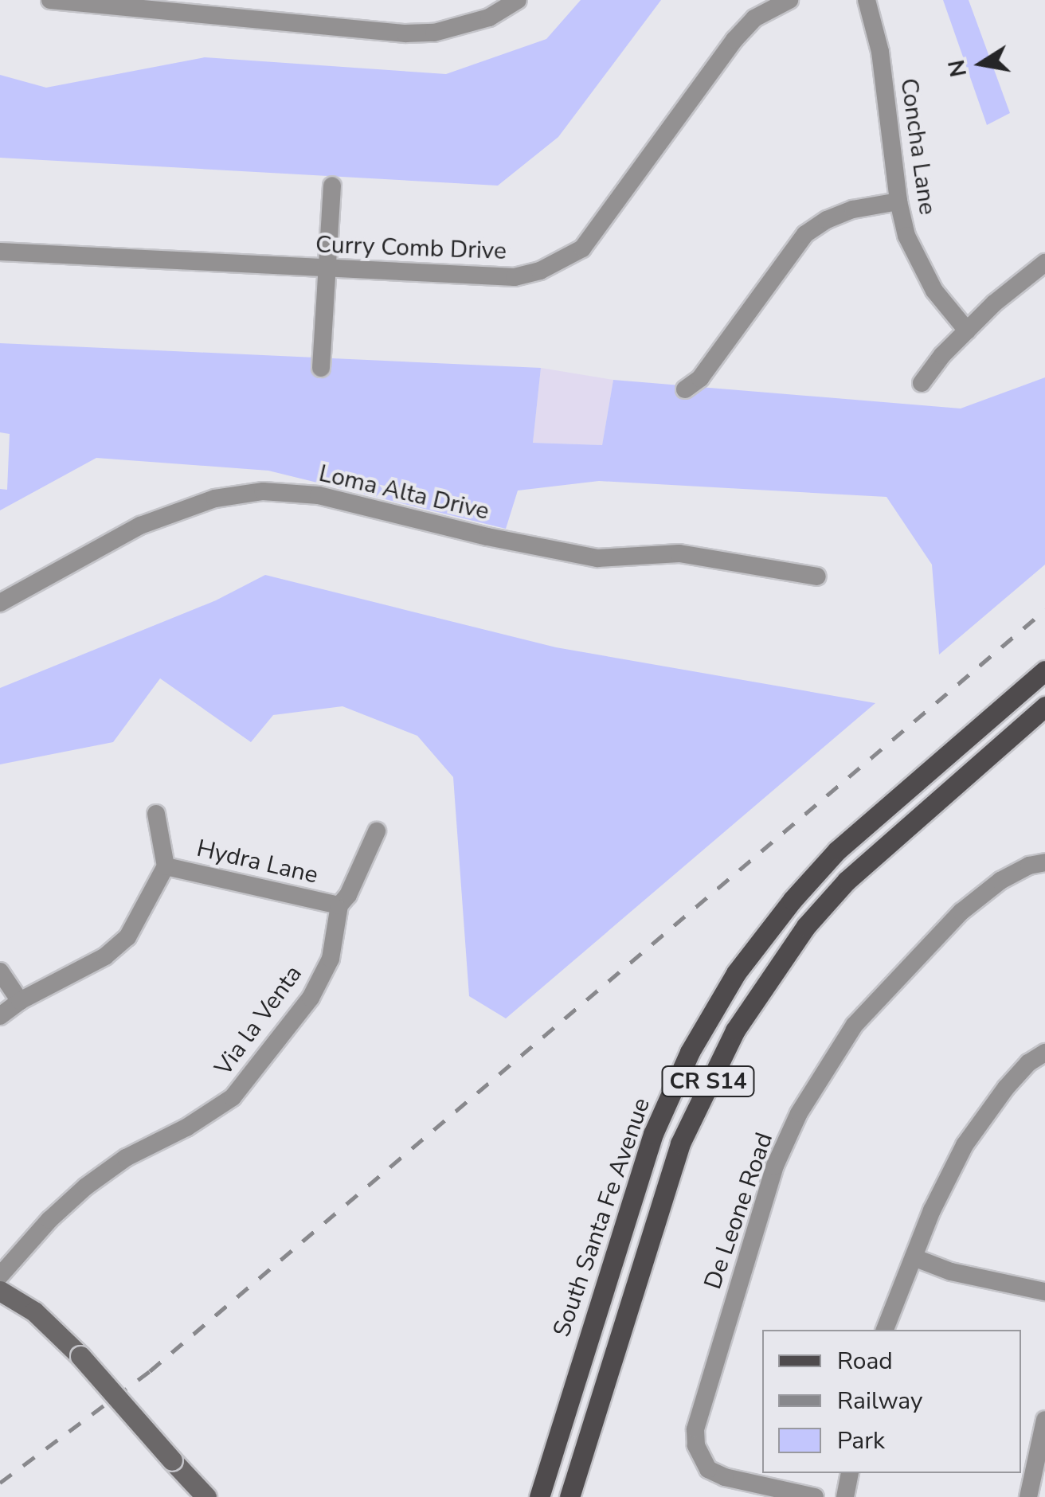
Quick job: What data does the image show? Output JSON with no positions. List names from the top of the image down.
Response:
{
  "streets": {
    "main road": ["CR S14", "South Santa Fe Avenue"],
    "street": [
      "Concha Lane",
      "Curry Comb Drive",
      "Loma Alta Drive",
      "Hydra Lane",
      "Via la Venta",
      "De Leone Road"
    ]
  },
  "crossings": [
    ["Hydra Lane", "Via la Venta"]
  ],
  "legend": ["Road", "Railway", "Park"],
  "north": "left"
}
